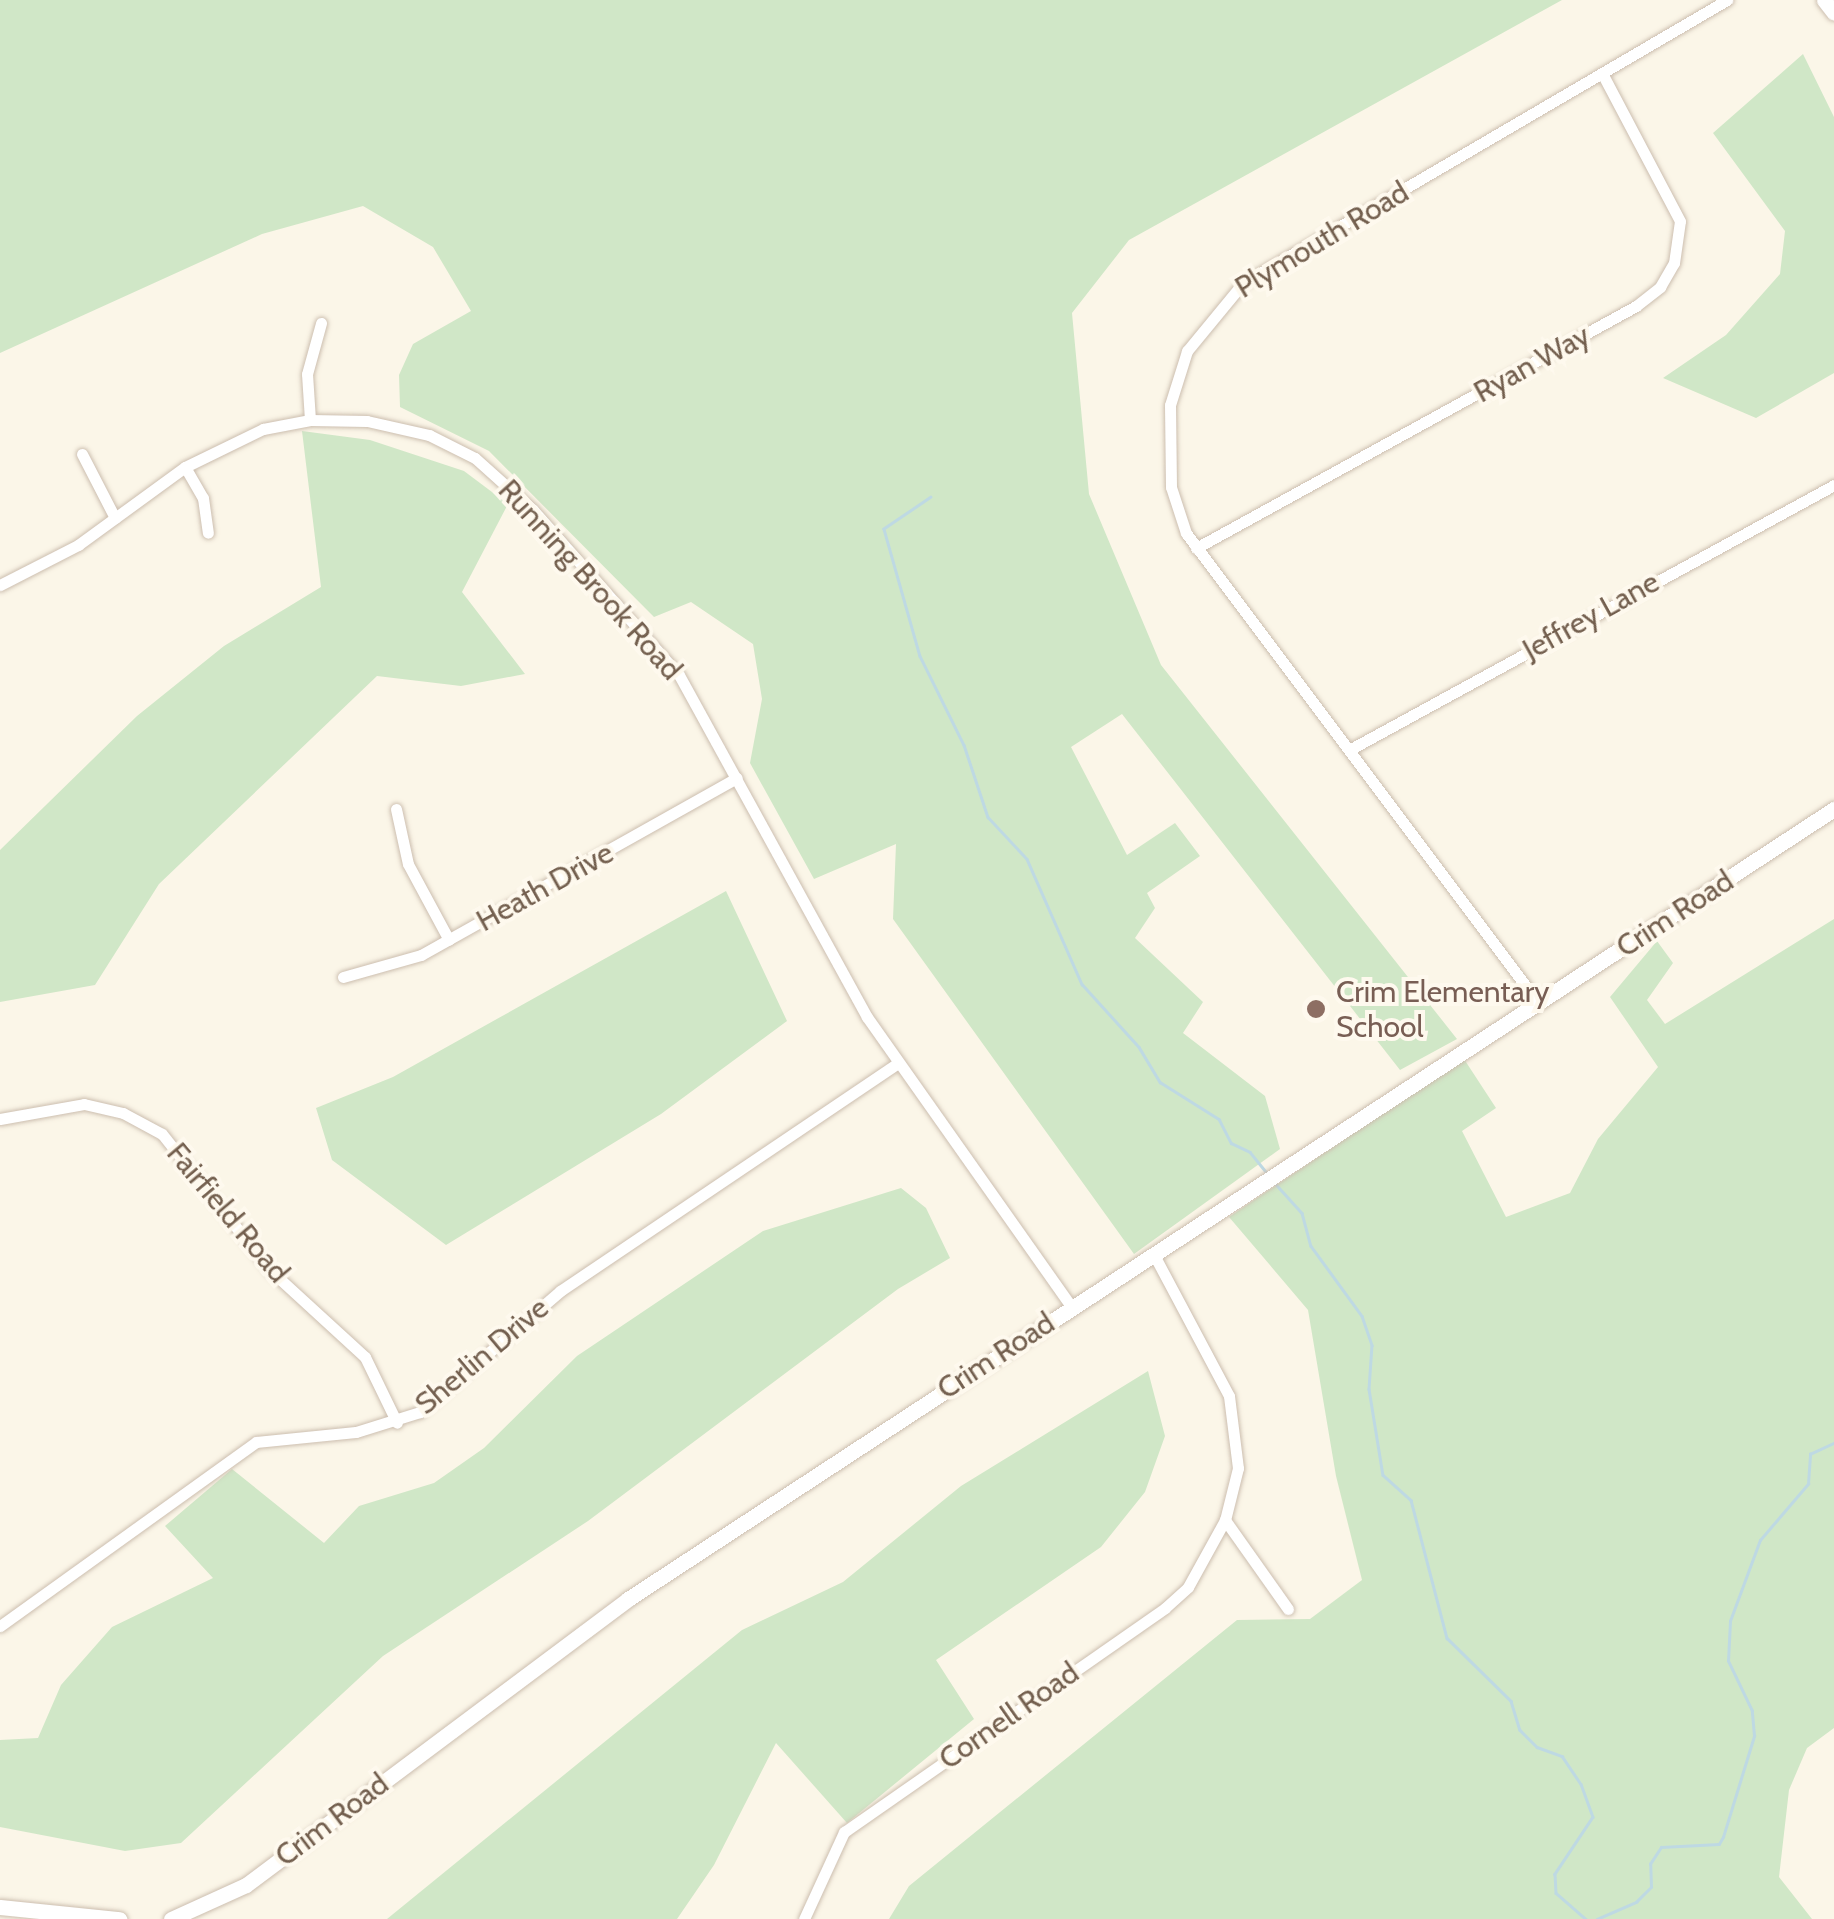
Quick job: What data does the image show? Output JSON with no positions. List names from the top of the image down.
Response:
{
  "streets": {
    "street": [
      "Plymouth Road",
      "Ryan Way",
      "Running Brook Road",
      "Jeffrey Lane",
      "Heath Drive",
      "Crim Road",
      "Fairfield Road",
      "Sherlin Drive",
      "Cornell Road"
    ]
  },
  "crossings": [
    ["Plymouth Road", "Ryan Way"],
    ["Plymouth Road", "Jeffrey Lane"],
    ["Plymouth Road", "Crim Road"],
    ["Running Brook Road", "Heath Drive"],
    ["Running Brook Road", "Crim Road"],
    ["Running Brook Road", "Sherlin Drive"],
    ["Crim Road", "Cornell Road"],
    ["Fairfield Road", "Sherlin Drive"]
  ],
  "places": ["Crim Elementary School"]
}
